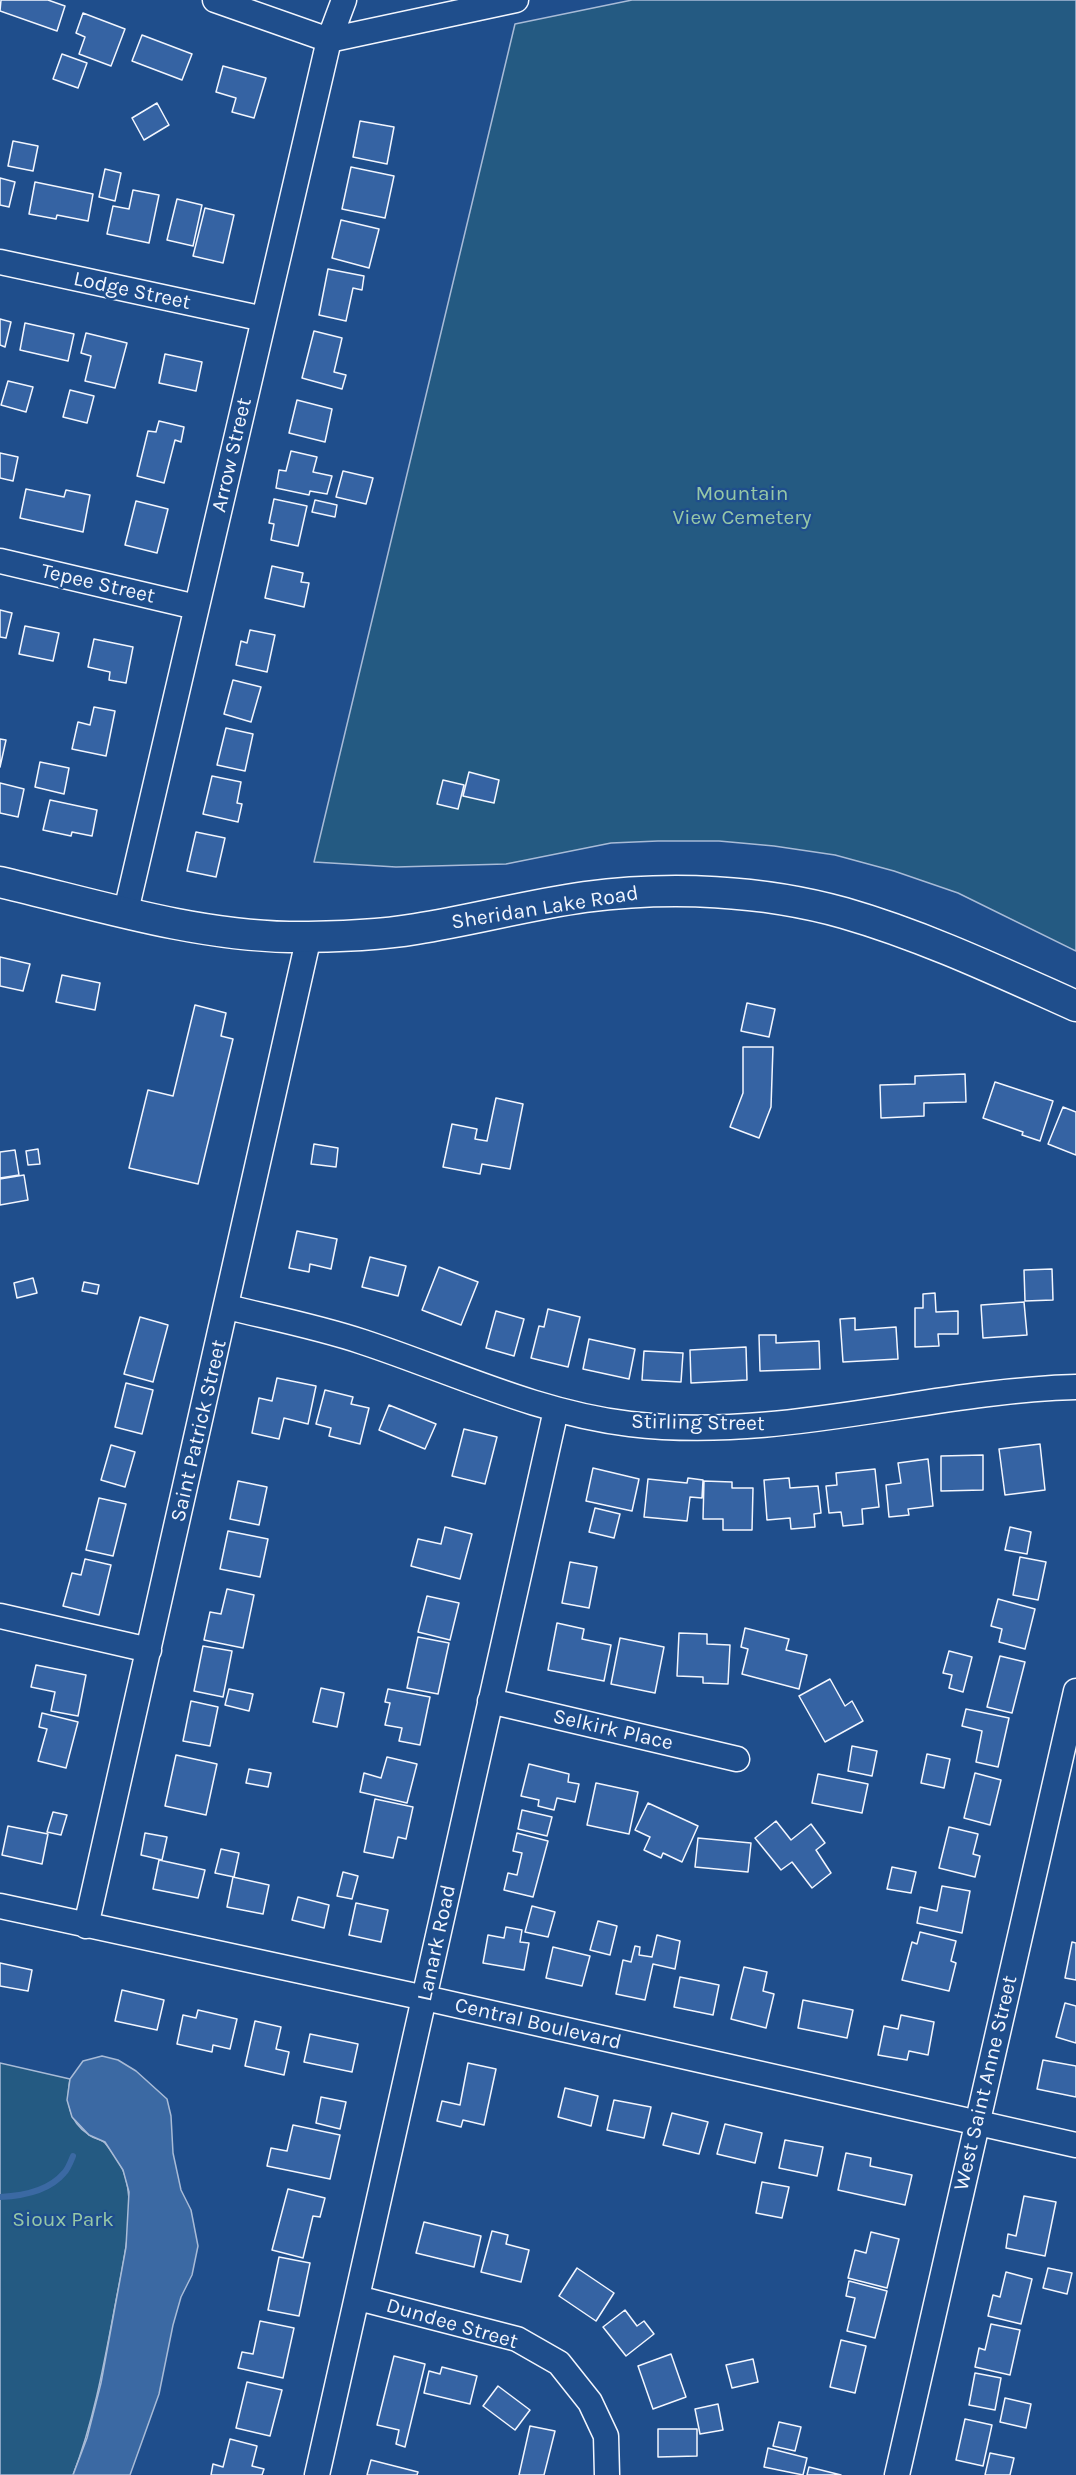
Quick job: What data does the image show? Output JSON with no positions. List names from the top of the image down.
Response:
{
  "streets": {
    "main road": ["Sheridan Lake Road"],
    "street": [
      "Lodge Street",
      "Arrow Street",
      "Tepee Street",
      "Stirling Street",
      "Saint Patrick Street",
      "Selkirk Place",
      "Lanark Road",
      "Central Boulevard",
      "West Saint Anne Street",
      "Dundee Street"
    ]
  },
  "crossings": [
    ["Lodge Street", "Arrow Street"],
    ["Arrow Street", "Tepee Street"],
    ["Arrow Street", "Sheridan Lake Road"],
    ["Sheridan Lake Road", "Saint Patrick Street"],
    ["Stirling Street", "Saint Patrick Street"],
    ["Stirling Street", "Lanark Road"],
    ["Saint Patrick Street", "Central Boulevard"],
    ["Selkirk Place", "Lanark Road"],
    ["Lanark Road", "Central Boulevard"],
    ["Lanark Road", "Dundee Street"],
    ["Central Boulevard", "West Saint Anne Street"]
  ],
  "parks": ["Mountain View Cemetery", "Sioux Park"]
}
